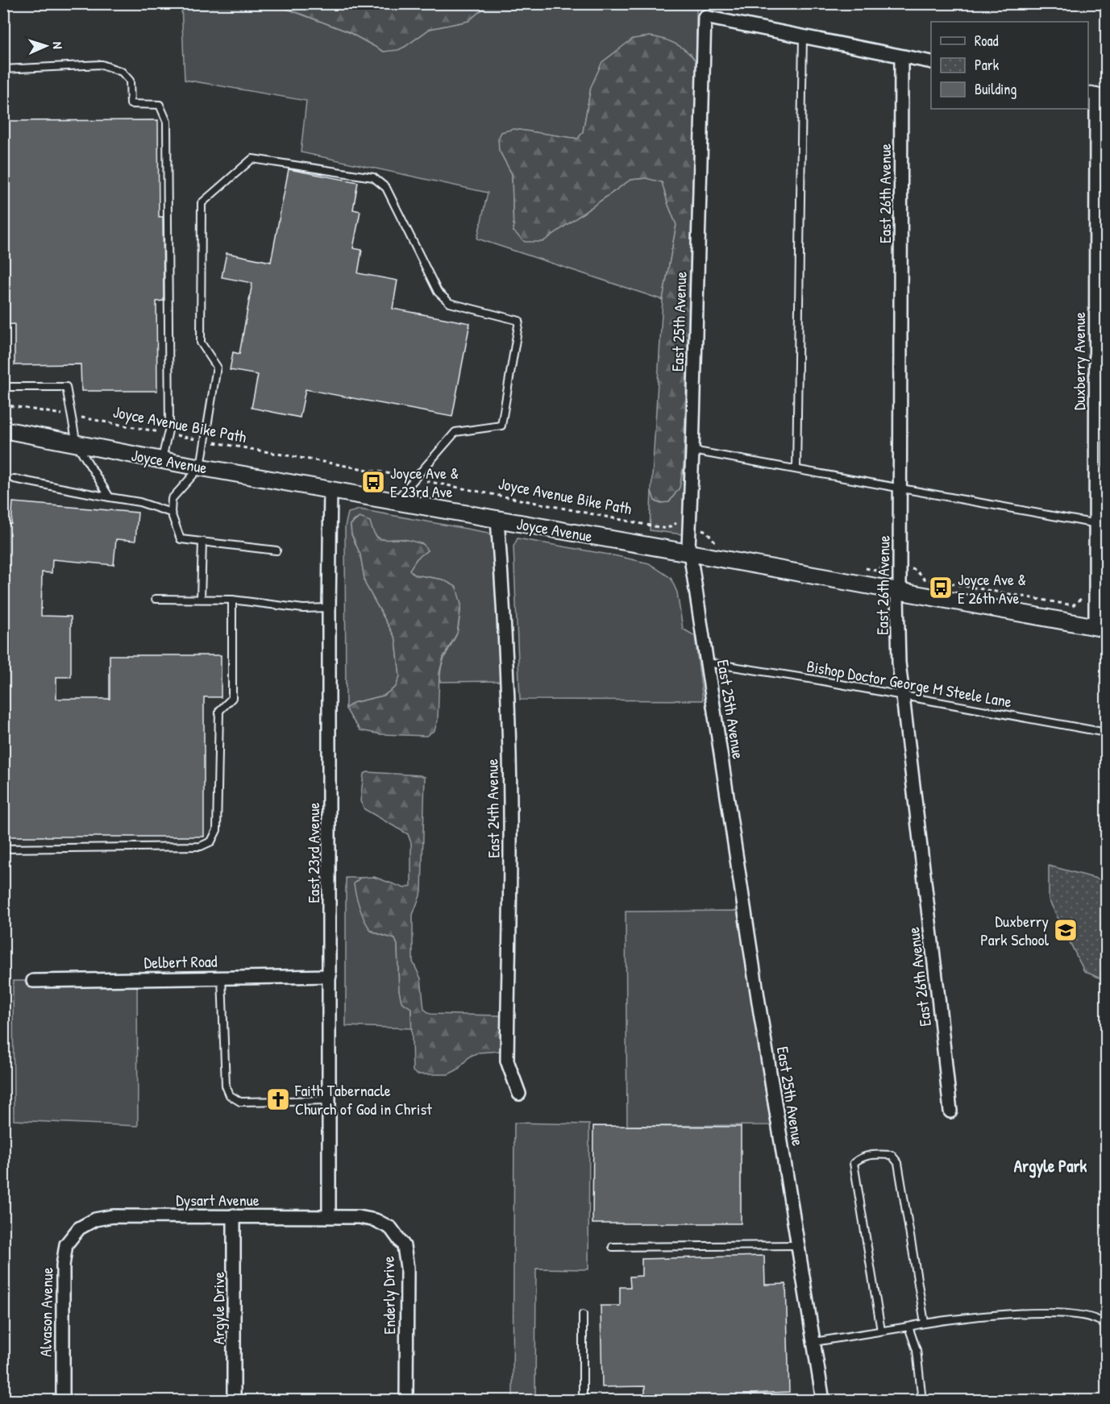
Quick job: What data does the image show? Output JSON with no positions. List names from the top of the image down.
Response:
{
  "streets": {
    "street": [
      "East 26th Avenue",
      "East 25th Avenue",
      "Duxberry Avenue",
      "Joyce Avenue",
      "East 24th Avenue",
      "East 23rd Avenue",
      "Delbert Road",
      "Dysart Avenue",
      "Enderly Drive",
      "Argyle Drive",
      "Alvason Avenue"
    ],
    "lane": ["Bishop Doctor George M Steele Lane"],
    "path": ["Joyce Avenue Bike Path"]
  },
  "crossings": [
    ["East 26th Avenue", "Joyce Avenue"],
    ["East 26th Avenue", "Bishop Doctor George M Steele Lane"],
    ["East 25th Avenue", "Joyce Avenue Bike Path"],
    ["East 25th Avenue", "Joyce Avenue"],
    ["East 25th Avenue", "Bishop Doctor George M Steele Lane"],
    ["Duxberry Avenue", "Joyce Avenue"],
    ["Joyce Avenue", "East 24th Avenue"],
    ["Joyce Avenue", "East 23rd Avenue"],
    ["East 23rd Avenue", "Delbert Road"],
    ["East 23rd Avenue", "Dysart Avenue"],
    ["Dysart Avenue", "Enderly Drive"],
    ["Dysart Avenue", "Argyle Drive"],
    ["Dysart Avenue", "Alvason Avenue"]
  ],
  "districts": ["Argyle Park"],
  "places": {
    "bus stop": ["Joyce Ave & E 23rd Ave", "Joyce Ave & E 26th Ave"],
    "school or university": ["Duxberry Park School"],
    "church": ["Faith Tabernacle Church of God in Christ"]
  },
  "legend": ["Road", "Park", "Building"],
  "north": "right"
}
